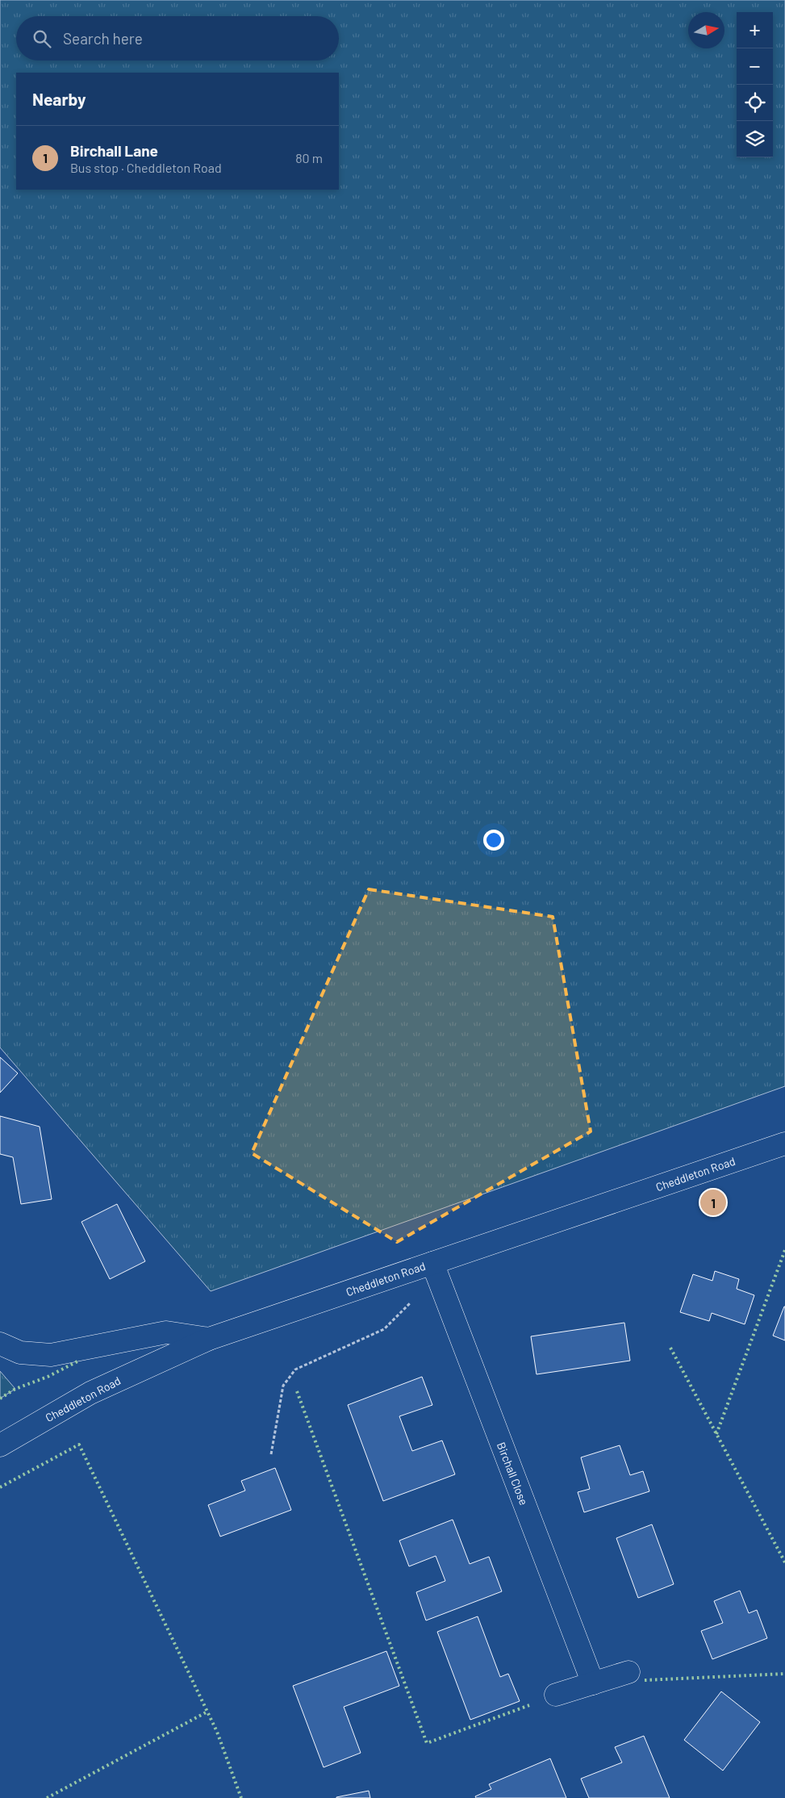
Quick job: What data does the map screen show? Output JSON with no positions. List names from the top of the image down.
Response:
{
  "streets": {
    "main road": ["Cheddleton Road", "Birchall Close"]
  },
  "crossings": [
    ["Cheddleton Road", "Birchall Close"]
  ],
  "north": "right",
  "page": {
    "map_buttons": ["+", "−"],
    "search": "Search here",
    "heading": "Nearby",
    "list": [
      {
        "mark": "1",
        "name": "Birchall Lane",
        "note": "Bus stop · Cheddleton Road",
        "value": "80 m"
      }
    ],
    "pins": "1"
  }
}
